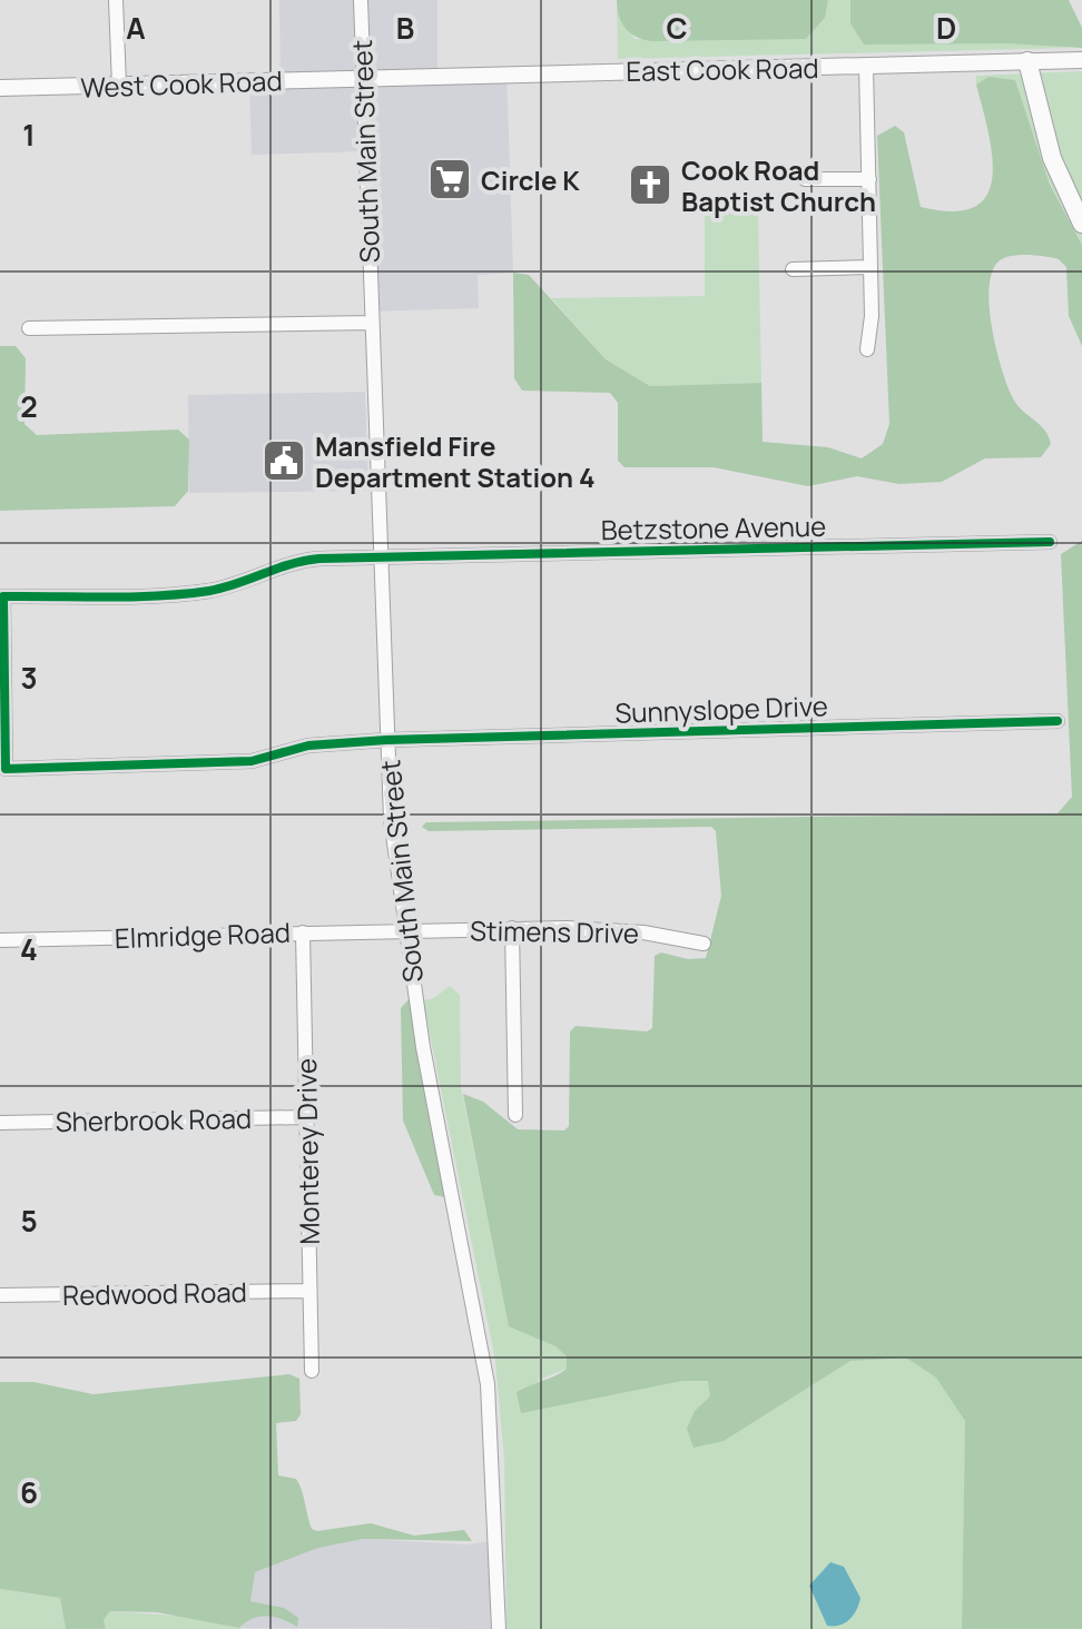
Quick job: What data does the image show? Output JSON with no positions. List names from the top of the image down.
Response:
{
  "streets": {
    "main road": ["East Cook Road", "West Cook Road"],
    "street": [
      "South Main Street",
      "Betzstone Avenue",
      "Sunnyslope Drive",
      "Stimens Drive",
      "Elmridge Road",
      "Sherbrook Road",
      "Monterey Drive",
      "Redwood Road"
    ]
  },
  "crossings": [
    ["East Cook Road", "West Cook Road"],
    ["East Cook Road", "South Main Street"],
    ["West Cook Road", "South Main Street"],
    ["South Main Street", "Betzstone Avenue"],
    ["South Main Street", "Sunnyslope Drive"],
    ["South Main Street", "Stimens Drive"],
    ["South Main Street", "Elmridge Road"],
    ["Betzstone Avenue", "Sunnyslope Drive"],
    ["Stimens Drive", "Elmridge Road"],
    ["Elmridge Road", "Monterey Drive"],
    ["Sherbrook Road", "Monterey Drive"],
    ["Monterey Drive", "Redwood Road"]
  ],
  "places": {
    "supermarket": ["Circle K"],
    "church": ["Cook Road Baptist Church"],
    "public building": ["Mansfield Fire Department Station 4"]
  },
  "grid": {
    "columns": [
      "A",
      "B",
      "C",
      "D"
    ],
    "rows": [
      "1",
      "2",
      "3",
      "4",
      "5",
      "6"
    ]
  }
}
